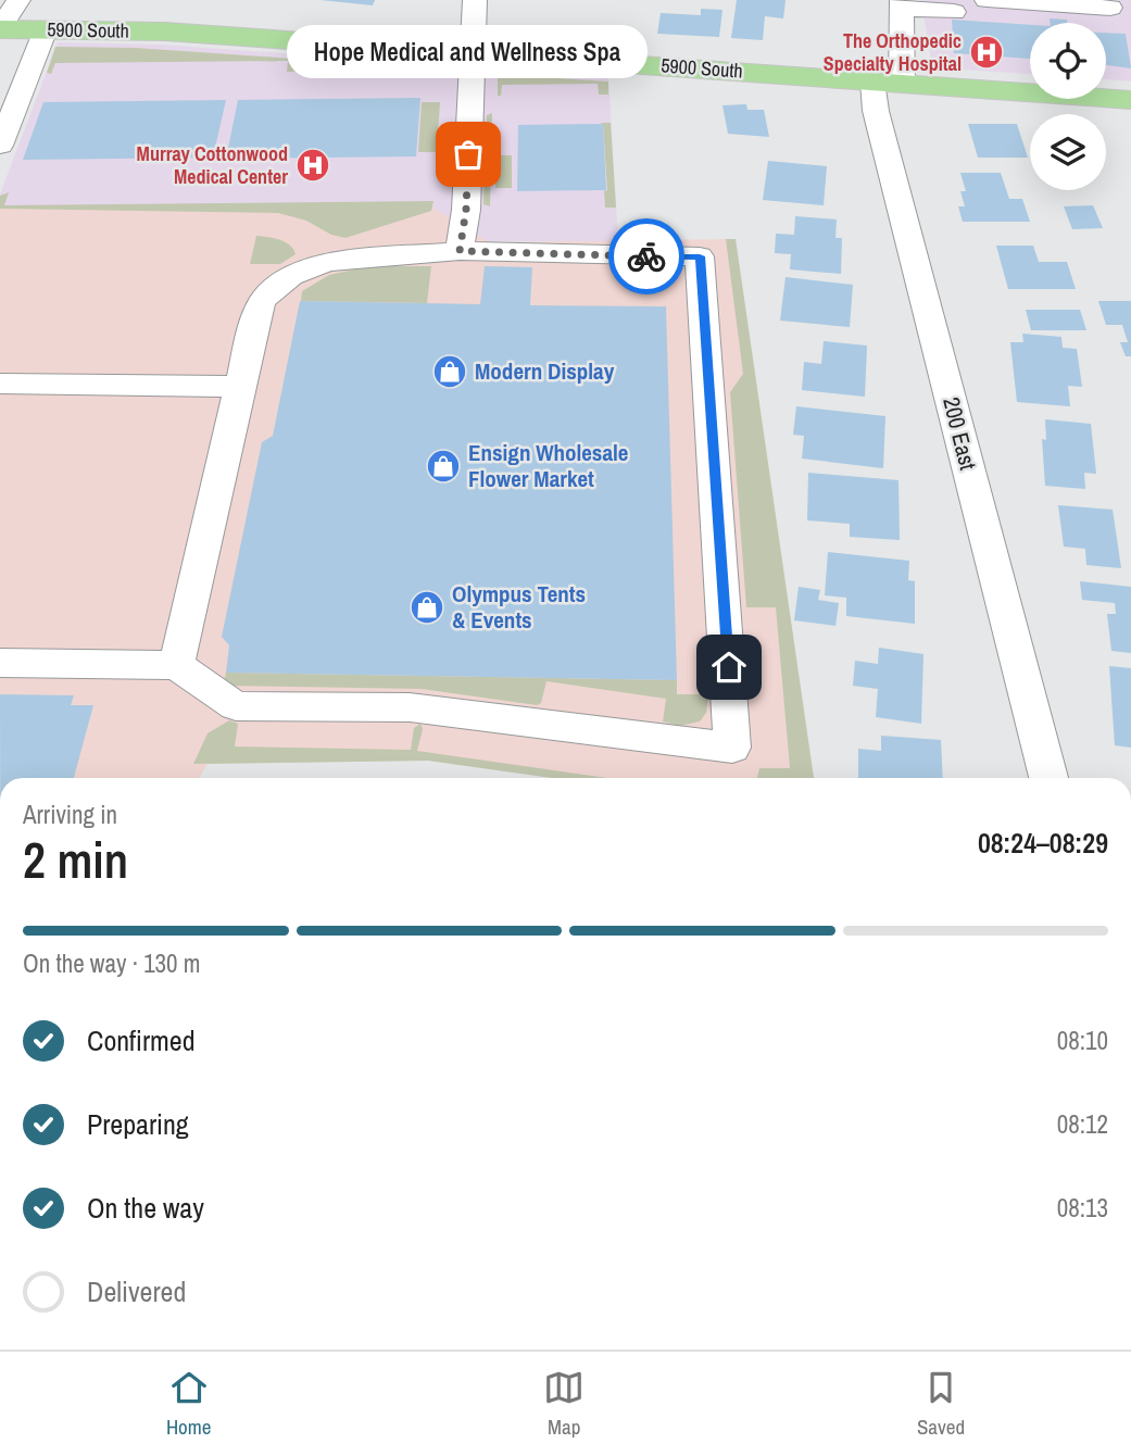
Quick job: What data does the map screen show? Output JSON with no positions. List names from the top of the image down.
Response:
{
  "streets": {
    "main road": ["5900 South"],
    "street": ["200 East"]
  },
  "crossings": [
    ["5900 South", "200 East"]
  ],
  "places": {
    "hospital": ["The Orthopedic Specialty Hospital", "Murray Cottonwood Medical Center"],
    "other": ["Hope Medical and Wellness Spa"],
    "shop": ["Modern Display", "Ensign Wholesale Flower Market", "Olympus Tents & Events"]
  },
  "page": {
    "bubble": "Hope Medical and Wellness Spa",
    "heading": ["2 min", "Arriving in", "08:24–08:29"],
    "bar": "On the way · 130 m",
    "list": [
      ["Confirmed", "08:10"],
      ["Preparing", "08:12"],
      ["On the way", "08:13"],
      "Delivered"
    ],
    "tabs": ["Home", "Map", "Saved"]
  }
}
